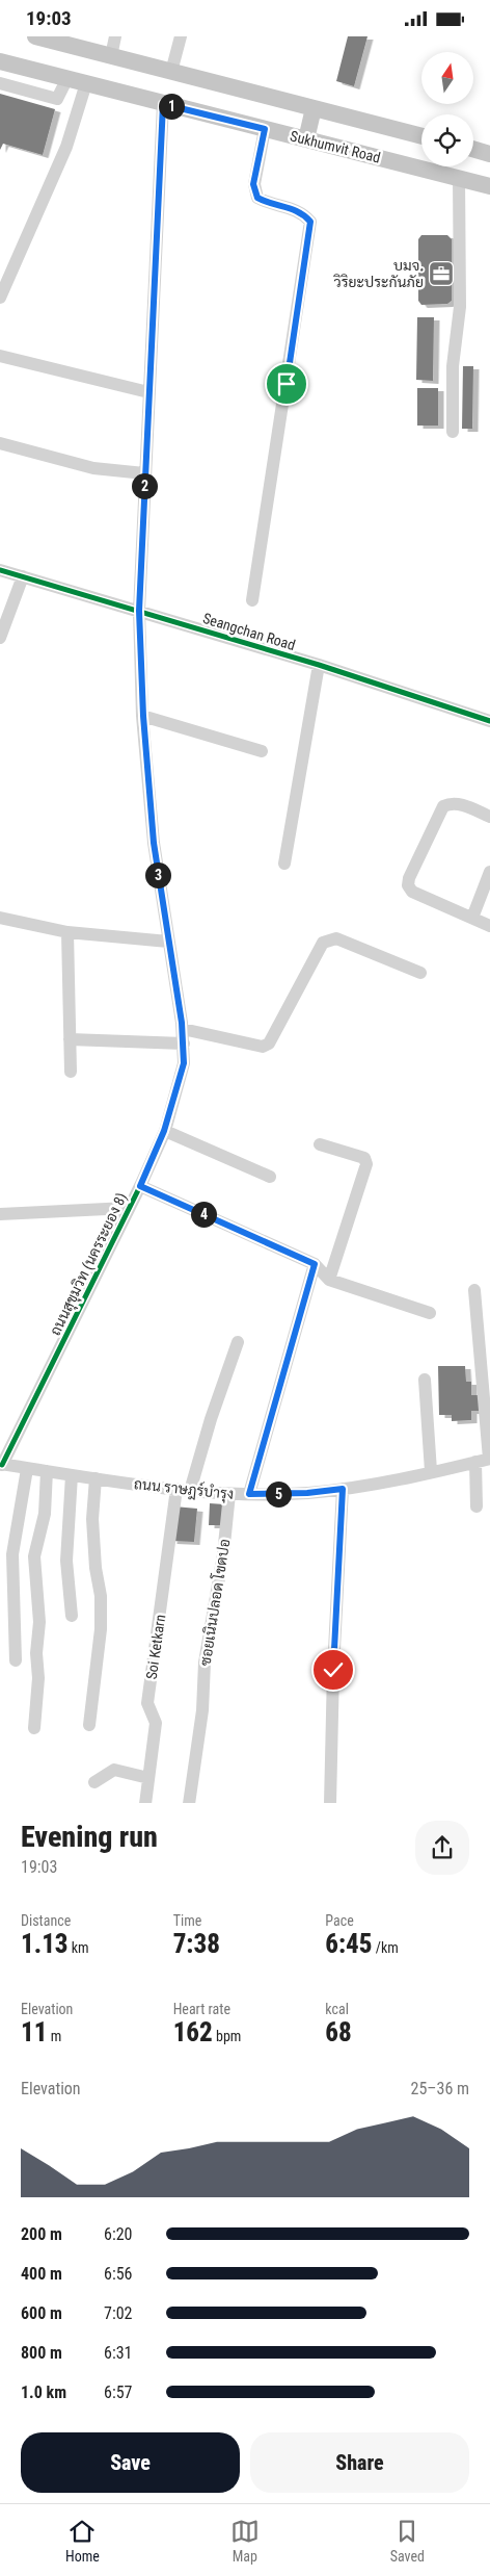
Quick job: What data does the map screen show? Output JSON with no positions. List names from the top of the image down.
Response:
{
  "streets": {
    "main road": ["Sukhumvit Road"],
    "street": [
      "Seangchan Road",
      "ถนนสุขุมวิท (นครระยอง 8)",
      "ถนน ราษฎร์บำรุง",
      "ซอยเนินปลอด โขดปอ",
      "Soi Ketkarn"
    ]
  },
  "crossings": [
    ["Sukhumvit Road", "ถนนสุขุมวิท (นครระยอง 8)"],
    ["Seangchan Road", "ถนนสุขุมวิท (นครระยอง 8)"],
    ["ถนนสุขุมวิท (นครระยอง 8)", "ถนน ราษฎร์บำรุง"],
    ["ถนน ราษฎร์บำรุง", "ซอยเนินปลอด โขดปอ"],
    ["ถนน ราษฎร์บำรุง", "Soi Ketkarn"]
  ],
  "places": {
    "office": ["บมจ. วิริยะประกันภัย"]
  },
  "north": "top",
  "page": {
    "status": "19:03",
    "pins": [
      "1",
      "2",
      "3",
      "4",
      "5"
    ],
    "heading": ["Evening run", "19:03"],
    "stats": [
      ["Distance", "1.13 km"],
      ["Time", "7:38"],
      ["Pace", "6:45 /km"],
      ["Elevation", "11 m"],
      ["Heart rate", "162 bpm"],
      ["kcal", "68"]
    ],
    "chart": ["Elevation", "25–36 m"],
    "list": [
      {
        "name": "200 m",
        "note": "6:20"
      },
      {
        "name": "400 m",
        "note": "6:56"
      },
      {
        "name": "600 m",
        "note": "7:02"
      },
      {
        "name": "800 m",
        "note": "6:31"
      },
      {
        "name": "1.0 km",
        "note": "6:57"
      }
    ],
    "buttons": ["Save", "Share"],
    "tabs": ["Home", "Map", "Saved"]
  }
}
